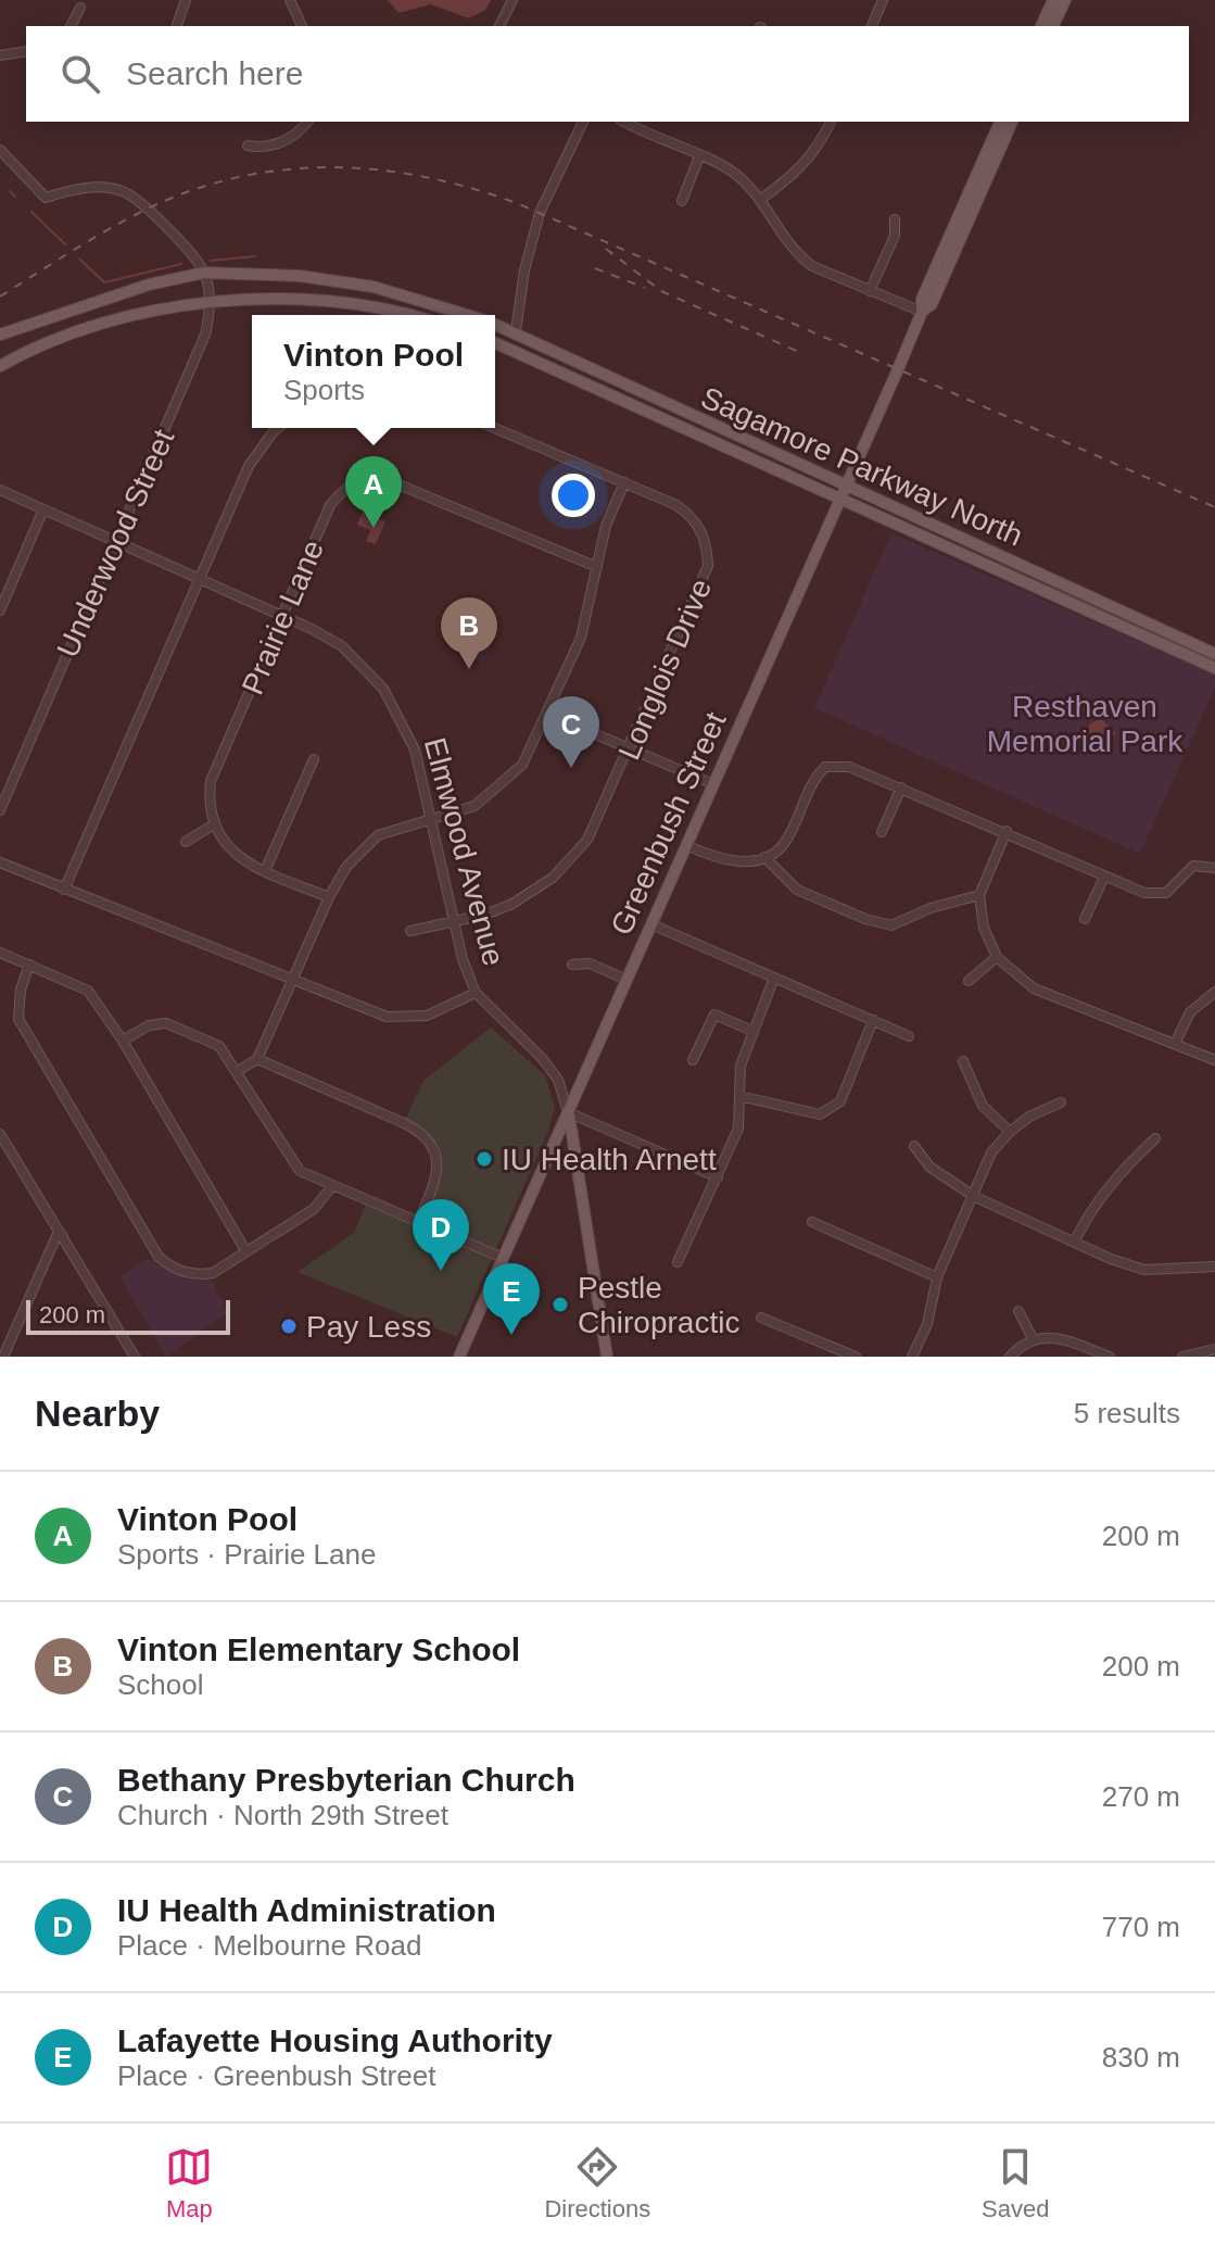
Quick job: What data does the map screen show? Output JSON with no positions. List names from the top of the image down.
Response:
{
  "streets": {
    "main road": ["Sagamore Parkway North", "Greenbush Street", "Elmwood Avenue"],
    "street": ["Underwood Street", "Prairie Lane", "Longlois Drive"]
  },
  "crossings": [
    ["Sagamore Parkway North", "Underwood Street"],
    ["Sagamore Parkway North", "Greenbush Street"],
    ["Underwood Street", "Elmwood Avenue"],
    ["Prairie Lane", "Elmwood Avenue"],
    ["Longlois Drive", "Elmwood Avenue"],
    ["Greenbush Street", "Elmwood Avenue"]
  ],
  "parks": ["Resthaven Memorial Park"],
  "places": ["IU Health Arnett", "Pestle Chiropractic", "Pay Less"],
  "scale_bar": "200 m",
  "page": {
    "search": "Search here",
    "popup": ["Vinton Pool", "Sports"],
    "pins": [
      "A",
      "B",
      "C",
      "D",
      "E"
    ],
    "scale": "200 m",
    "heading": ["Nearby", "5 results"],
    "list": [
      {
        "mark": "A",
        "name": "Vinton Pool",
        "note": "Sports · Prairie Lane",
        "value": "200 m"
      },
      {
        "mark": "B",
        "name": "Vinton Elementary School",
        "note": "School",
        "value": "200 m"
      },
      {
        "mark": "C",
        "name": "Bethany Presbyterian Church",
        "note": "Church · North 29th Street",
        "value": "270 m"
      },
      {
        "mark": "D",
        "name": "IU Health Administration",
        "note": "Place · Melbourne Road",
        "value": "770 m"
      },
      {
        "mark": "E",
        "name": "Lafayette Housing Authority",
        "note": "Place · Greenbush Street",
        "value": "830 m"
      }
    ],
    "nav": ["Map", "Directions", "Saved"]
  }
}
